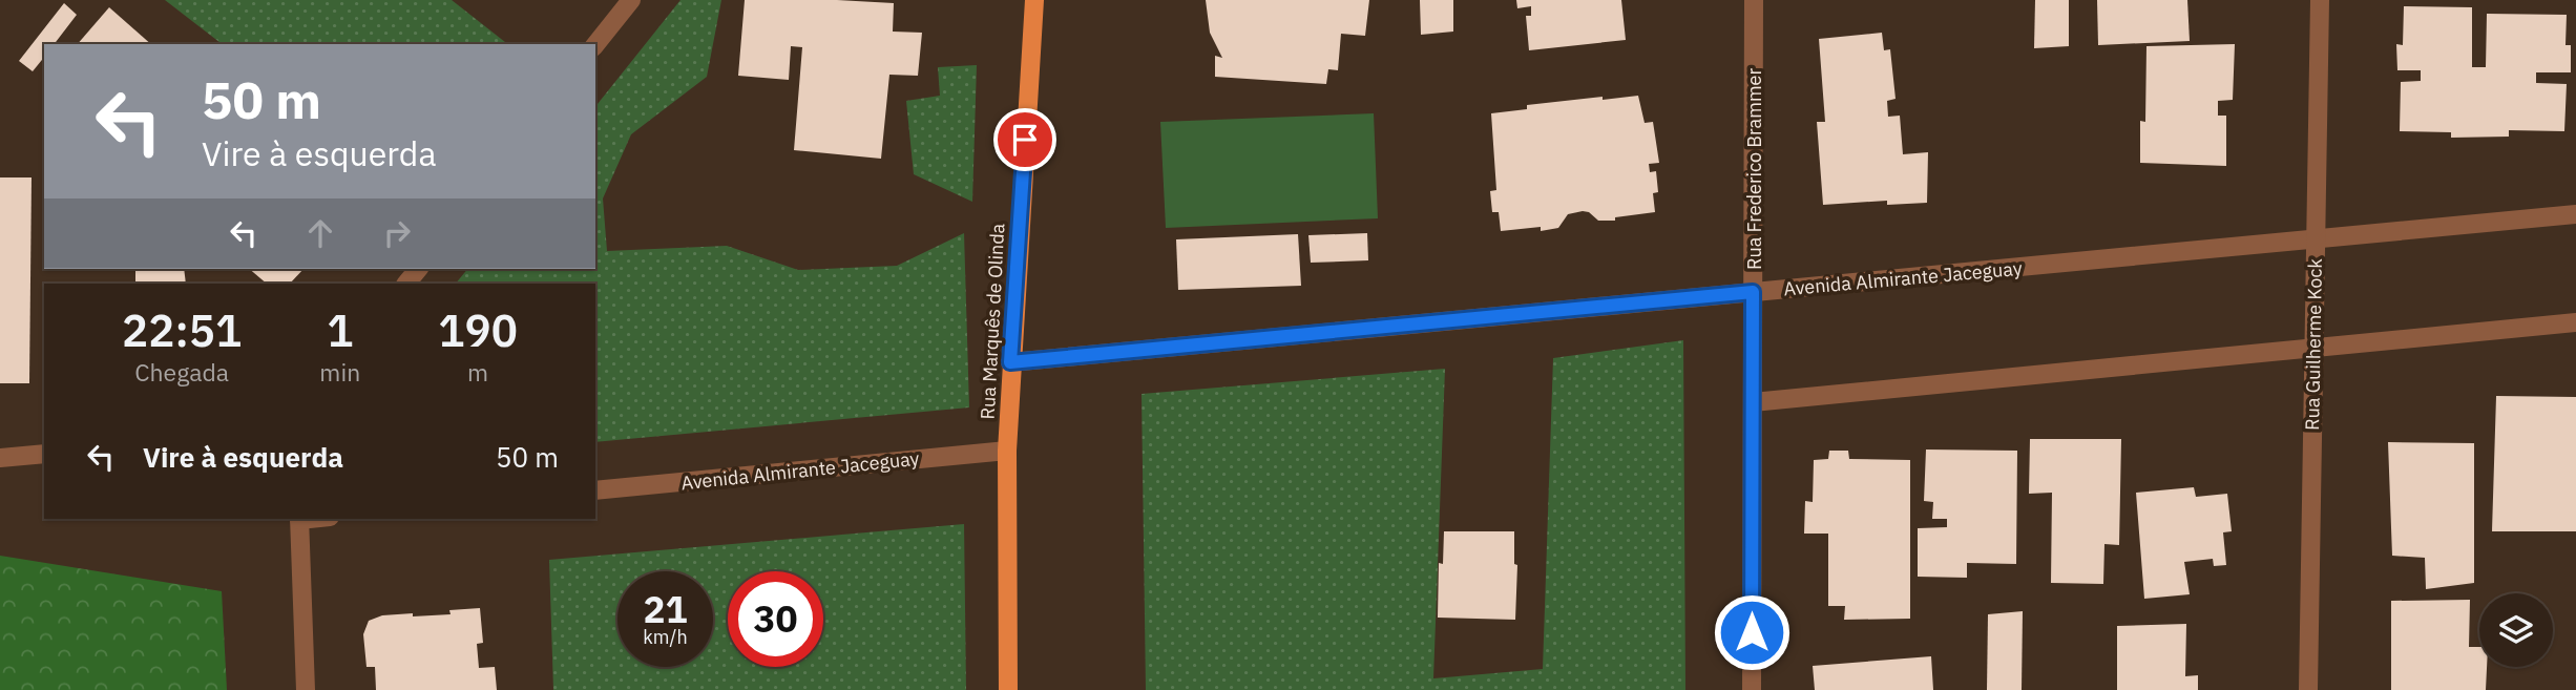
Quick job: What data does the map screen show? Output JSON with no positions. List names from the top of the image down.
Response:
{
  "streets": {
    "main road": ["Rua Marquês de Olinda"],
    "street": ["Rua Frederico Brammer", "Avenida Almirante Jaceguay", "Rua Guilherme Kock"]
  },
  "crossings": [
    ["Rua Frederico Brammer", "Avenida Almirante Jaceguay"],
    ["Avenida Almirante Jaceguay", "Rua Marquês de Olinda"],
    ["Avenida Almirante Jaceguay", "Rua Guilherme Kock"]
  ],
  "page": {
    "turn": ["50 m", "Vire à esquerda"],
    "eta": [
      "22:51",
      "Chegada",
      "1",
      "min",
      "190",
      "m"
    ],
    "list": [
      {
        "name": "Vire à esquerda",
        "value": "50 m"
      }
    ],
    "speed": "21 km/h",
    "limit": "30"
  }
}
